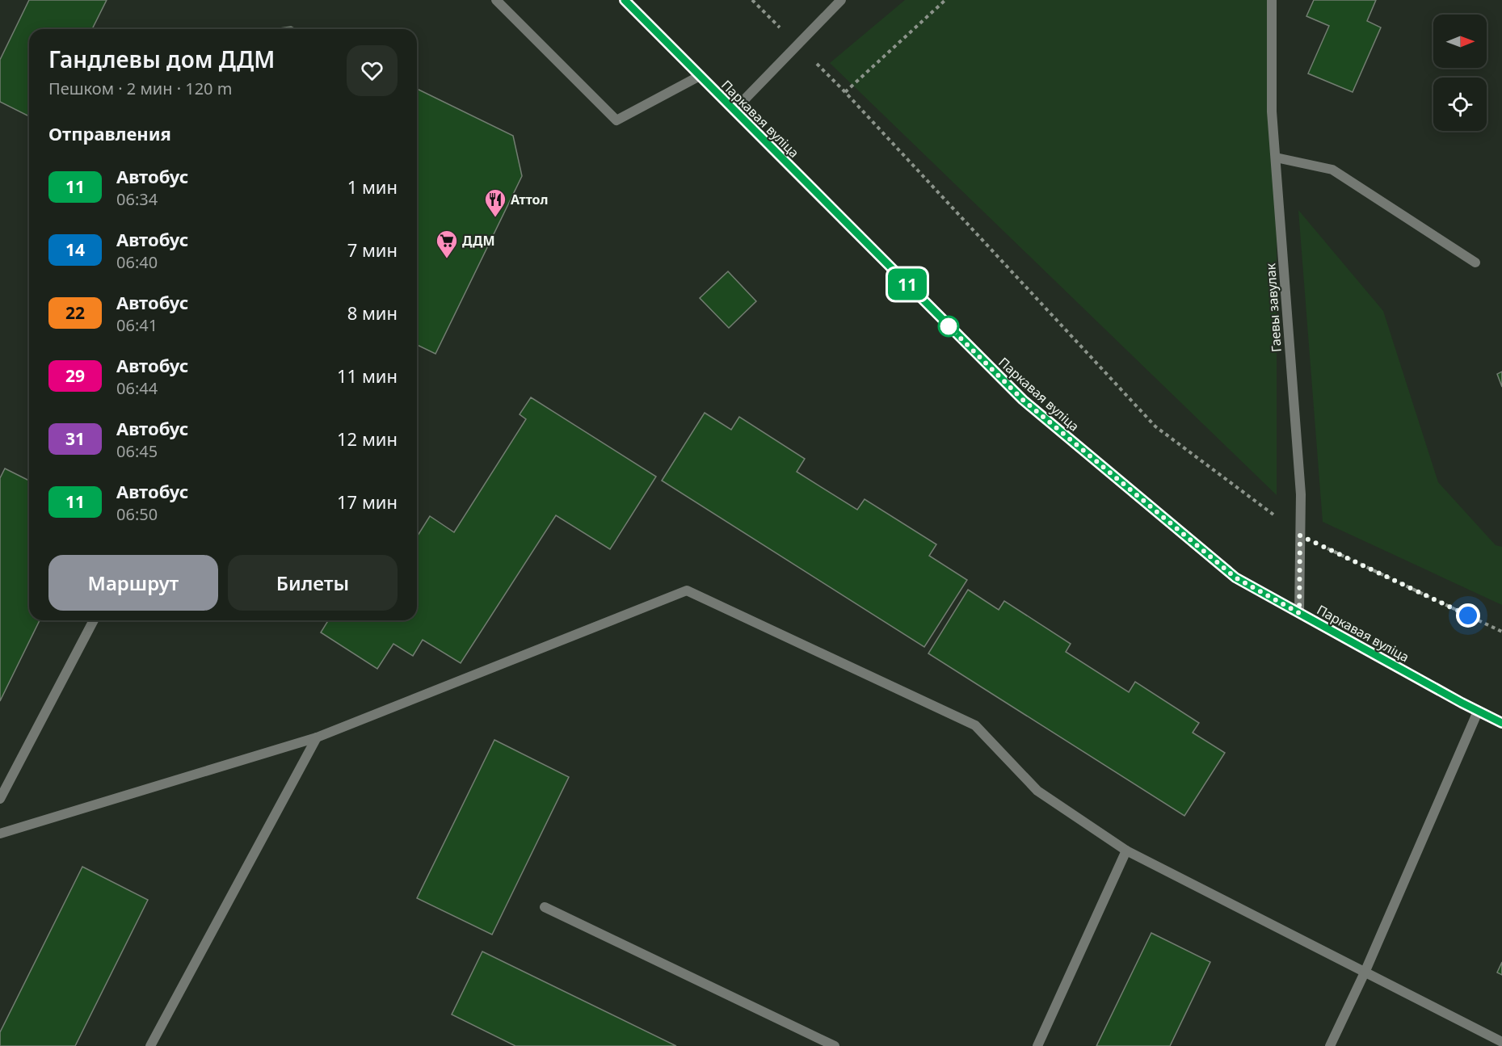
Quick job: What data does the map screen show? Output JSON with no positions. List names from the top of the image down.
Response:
{
  "streets": {
    "main road": ["Паркавая вуліца"],
    "street": ["Гаевы завулак"]
  },
  "crossings": [
    ["Паркавая вуліца", "Гаевы завулак"]
  ],
  "places": {
    "restaurant": ["Аттол"],
    "supermarket": ["ДДМ"]
  },
  "lines": ["bus line 11"],
  "north": "right",
  "page": {
    "on_map": "11",
    "heading": [
      ["Гандлевы дом ДДМ", "Пешком · 2 мин · 120 m"],
      "Отправления"
    ],
    "list": [
      {
        "mark": "11",
        "name": "Автобус",
        "note": "06:34",
        "value": "1 мин"
      },
      {
        "mark": "14",
        "name": "Автобус",
        "note": "06:40",
        "value": "7 мин"
      },
      {
        "mark": "22",
        "name": "Автобус",
        "note": "06:41",
        "value": "8 мин"
      },
      {
        "mark": "29",
        "name": "Автобус",
        "note": "06:44",
        "value": "11 мин"
      },
      {
        "mark": "31",
        "name": "Автобус",
        "note": "06:45",
        "value": "12 мин"
      },
      {
        "mark": "11",
        "name": "Автобус",
        "note": "06:50",
        "value": "17 мин"
      }
    ],
    "buttons": ["Маршрут", "Билеты"]
  }
}
